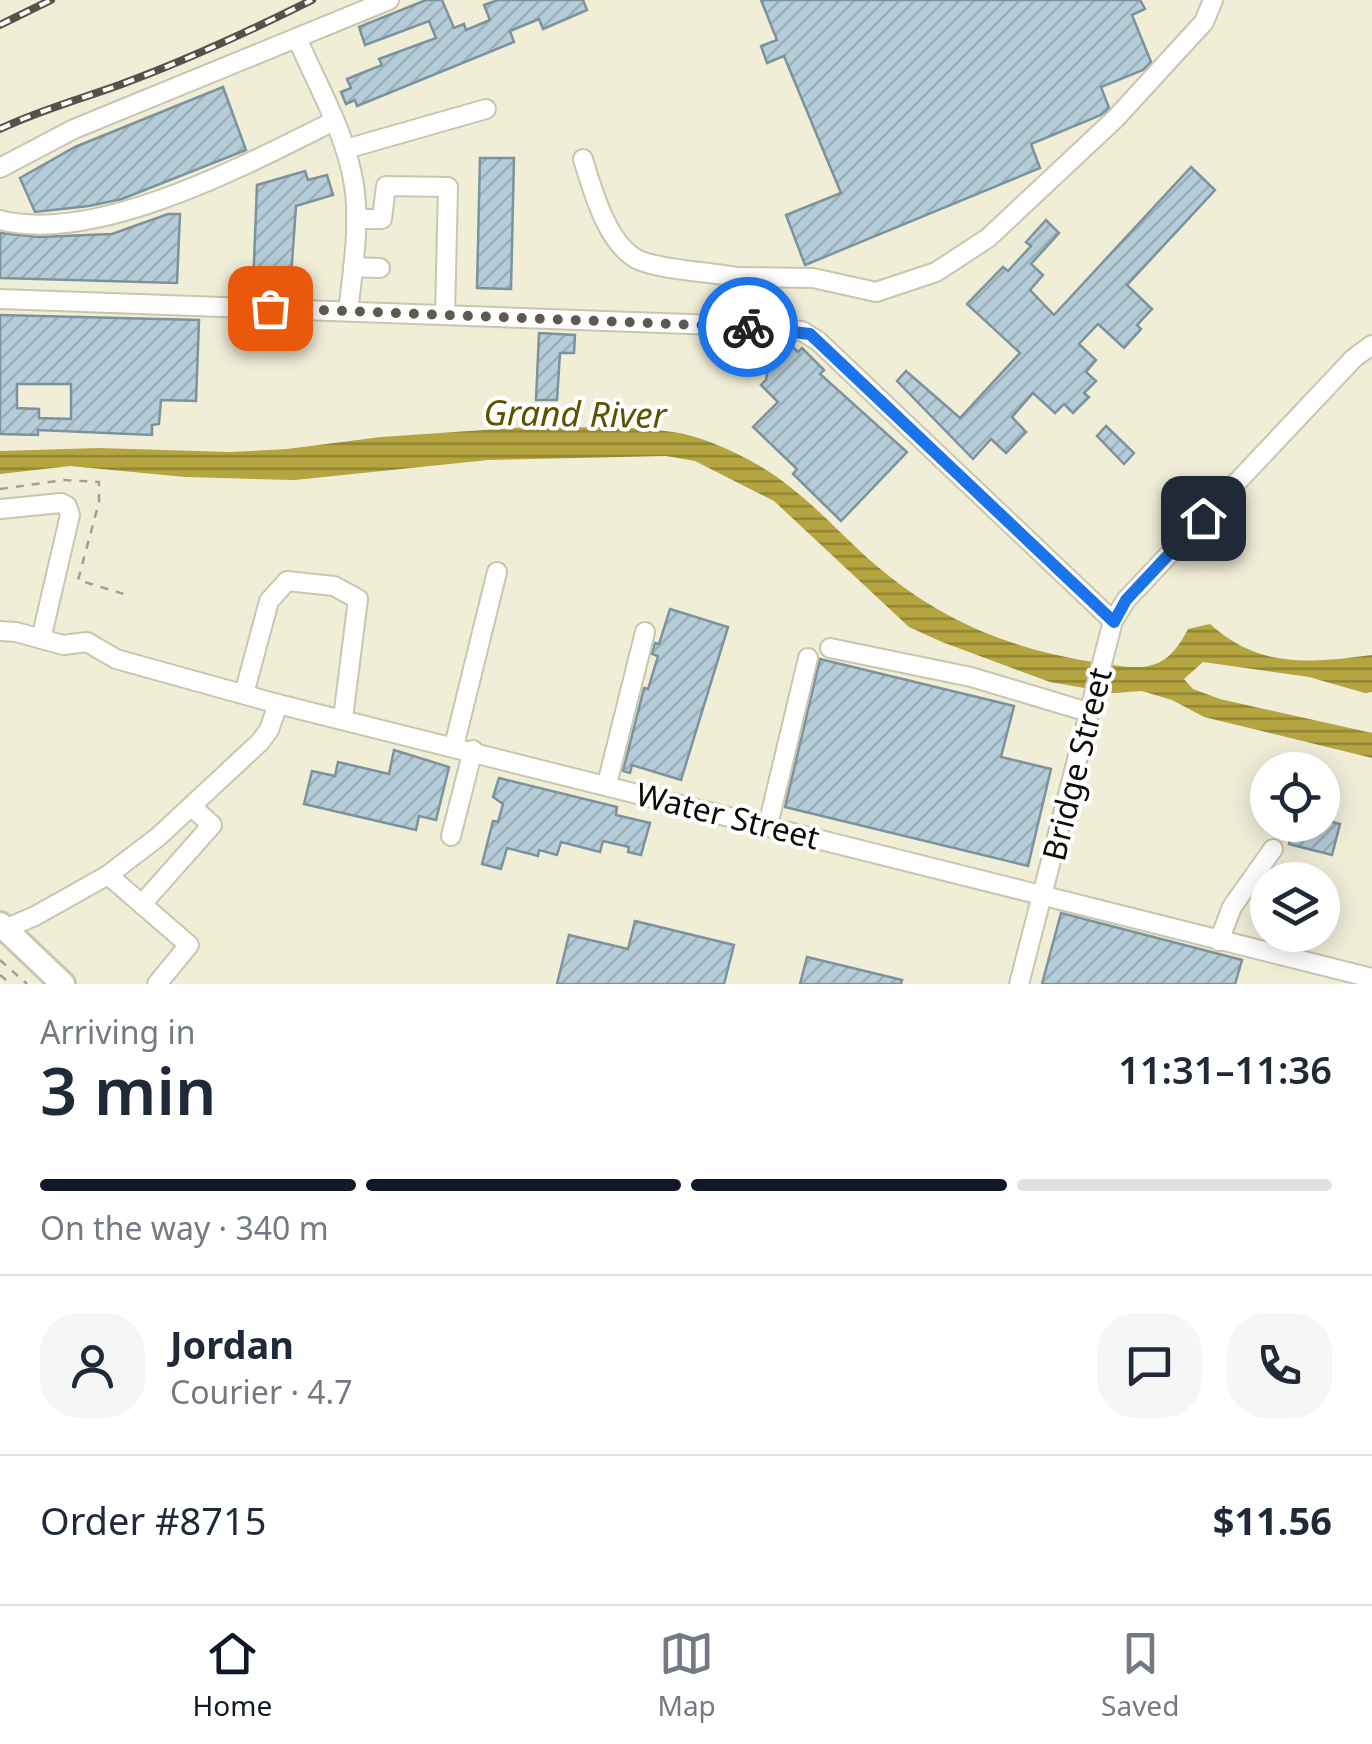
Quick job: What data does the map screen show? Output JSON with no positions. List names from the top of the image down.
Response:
{
  "streets": {
    "street": ["Bridge Street", "Water Street"]
  },
  "crossings": [
    ["Bridge Street", "Water Street"]
  ],
  "water": ["Grand River"],
  "page": {
    "heading": ["3 min", "Arriving in", "11:31–11:36"],
    "panel": [
      "Jordan",
      "Courier · 4.7",
      "Order #8715",
      "$11.56"
    ],
    "bar": "On the way · 340 m",
    "tabs": ["Home", "Map", "Saved"]
  }
}
